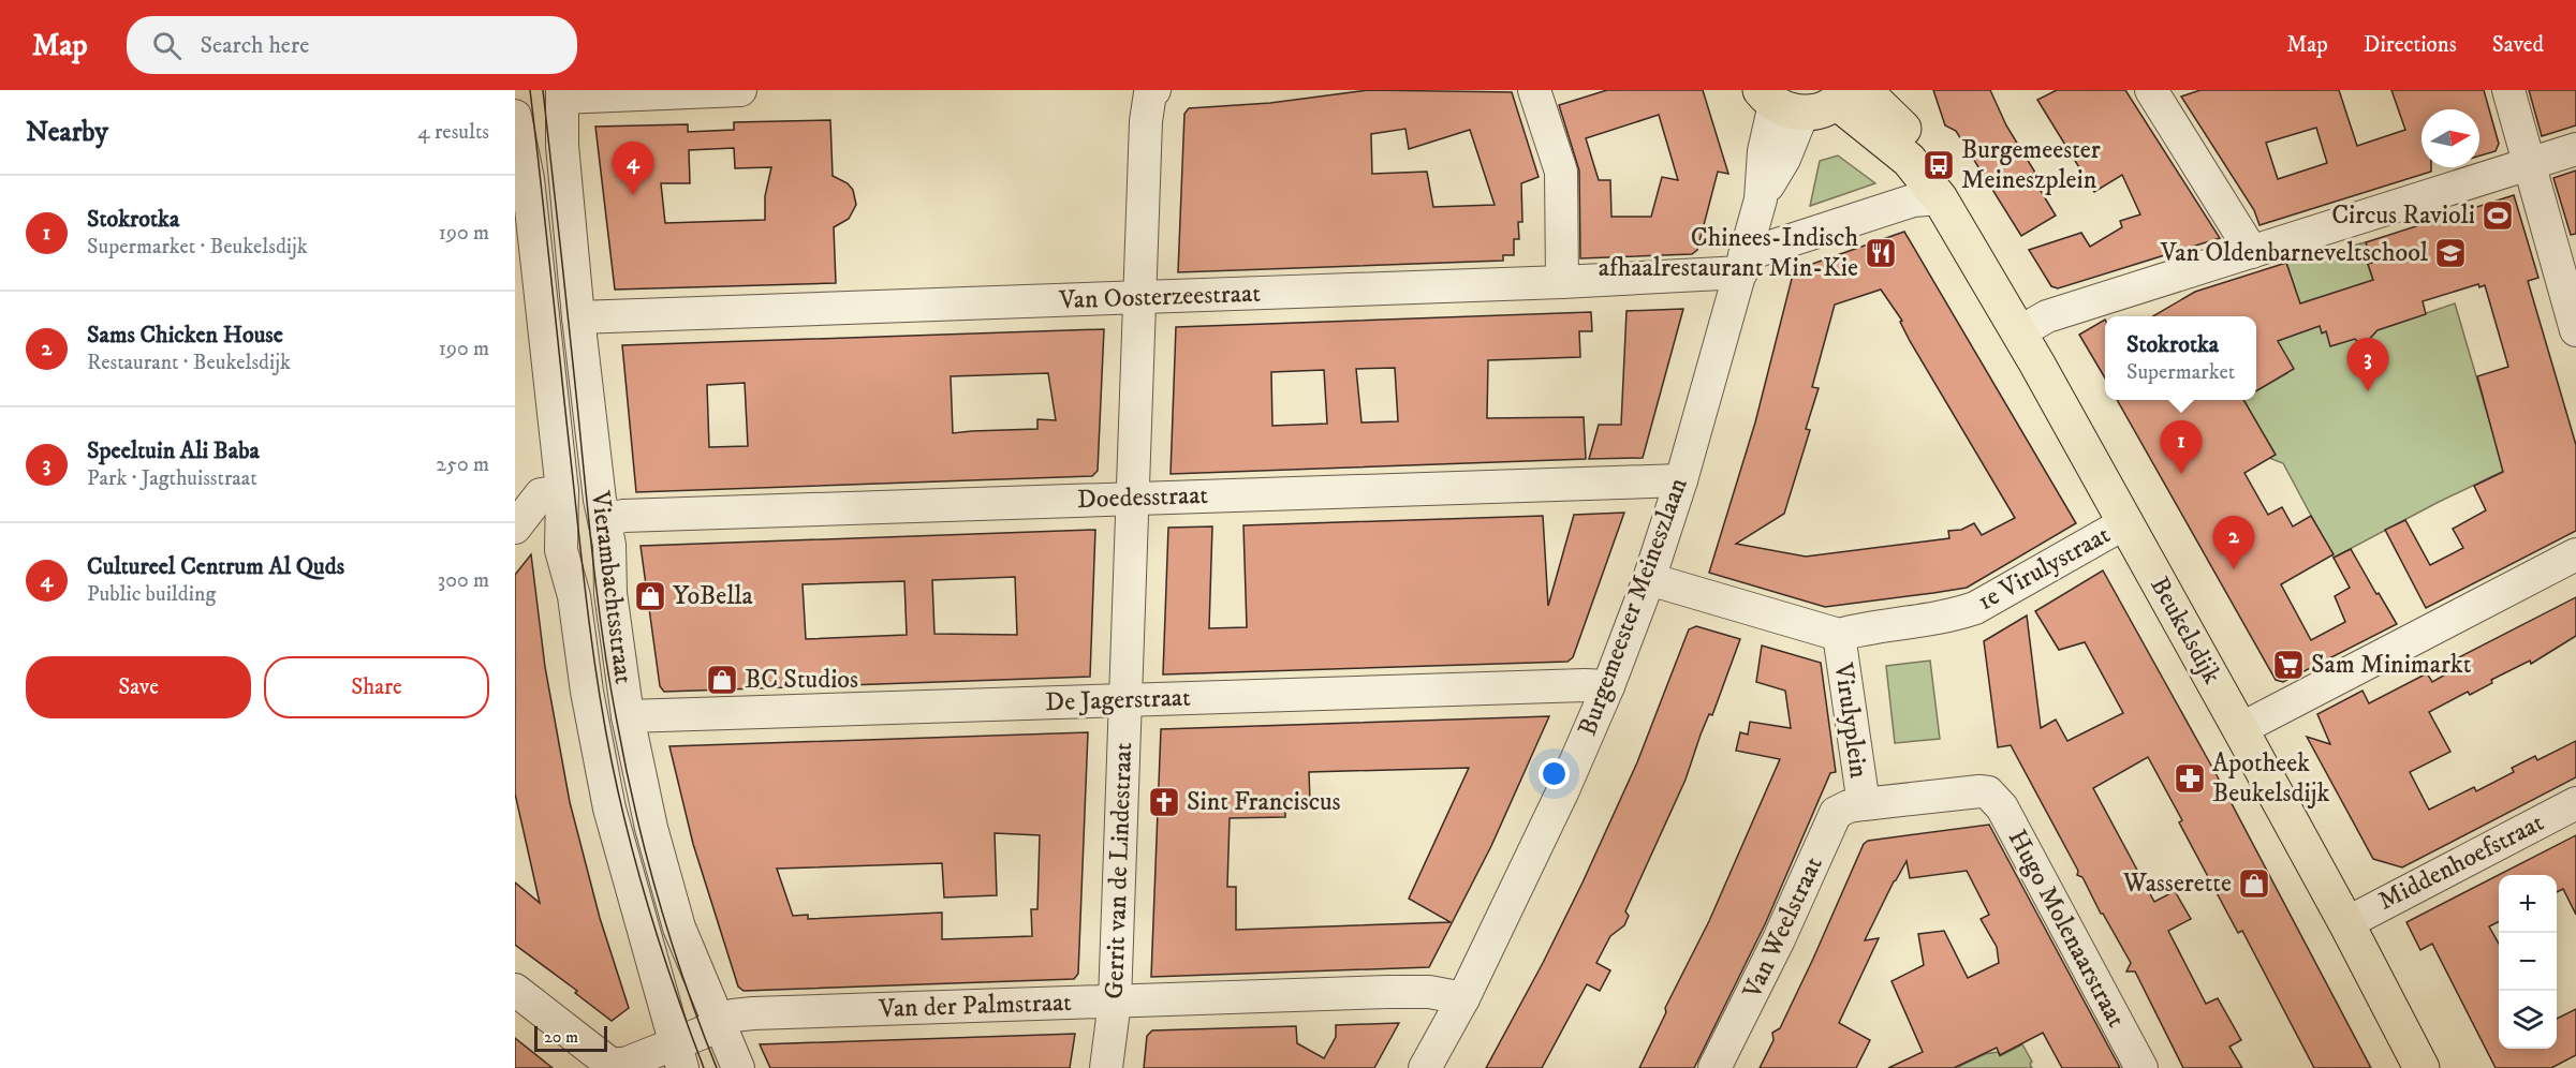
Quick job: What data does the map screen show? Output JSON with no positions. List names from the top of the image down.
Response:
{
  "streets": {
    "main road": ["Beukelsdijk"],
    "street": [
      "Van Oosterzeestraat",
      "Doedesstraat",
      "1e Virulystraat",
      "Vierambachtsstraat",
      "Burgemeester Meineszlaan",
      "De Jagerstraat",
      "Virulyplein",
      "Middenhoefstraat",
      "Gerrit van de Lindestraat",
      "Van Weelstraat",
      "Hugo Molenaarstraat",
      "Van der Palmstraat"
    ]
  },
  "crossings": [
    ["Van Oosterzeestraat", "Vierambachtsstraat"],
    ["Van Oosterzeestraat", "Burgemeester Meineszlaan"],
    ["Van Oosterzeestraat", "Gerrit van de Lindestraat"],
    ["Doedesstraat", "Vierambachtsstraat"],
    ["Doedesstraat", "Burgemeester Meineszlaan"],
    ["Doedesstraat", "Gerrit van de Lindestraat"],
    ["1e Virulystraat", "Beukelsdijk"],
    ["1e Virulystraat", "Virulyplein"],
    ["Vierambachtsstraat", "De Jagerstraat"],
    ["Vierambachtsstraat", "Van der Palmstraat"],
    ["Burgemeester Meineszlaan", "De Jagerstraat"],
    ["Burgemeester Meineszlaan", "Van der Palmstraat"],
    ["Beukelsdijk", "Middenhoefstraat"],
    ["De Jagerstraat", "Gerrit van de Lindestraat"],
    ["Virulyplein", "Van Weelstraat"],
    ["Virulyplein", "Hugo Molenaarstraat"],
    ["Gerrit van de Lindestraat", "Van der Palmstraat"]
  ],
  "places": {
    "bus stop": ["Burgemeester Meineszplein"],
    "sports": ["Circus Ravioli"],
    "restaurant": ["Chinees-Indisch afhaalrestaurant Min-Kie"],
    "school or university": ["Van Oldenbarneveltschool"],
    "shop": ["YoBella", "BC Studios", "Wasserette"],
    "supermarket": ["Sam Minimarkt"],
    "pharmacy": ["Apotheek Beukelsdijk"],
    "church": ["Sint Franciscus"]
  },
  "scale_bar": "20 m",
  "north": "right",
  "page": {
    "header": "Map",
    "search": "Search here",
    "nav": ["Map", "Directions", "Saved"],
    "heading": ["Nearby", "4 results"],
    "pins": [
      "4",
      "3",
      "1",
      "2"
    ],
    "list": [
      {
        "mark": "1",
        "name": "Stokrotka",
        "note": "Supermarket · Beukelsdijk",
        "value": "190 m"
      },
      {
        "mark": "2",
        "name": "Sams Chicken House",
        "note": "Restaurant · Beukelsdijk",
        "value": "190 m"
      },
      {
        "mark": "3",
        "name": "Speeltuin Ali Baba",
        "note": "Park · Jagthuisstraat",
        "value": "250 m"
      },
      {
        "mark": "4",
        "name": "Cultureel Centrum Al Quds",
        "note": "Public building",
        "value": "300 m"
      }
    ],
    "popup": ["Stokrotka", "Supermarket"],
    "buttons": ["Save", "Share"],
    "map_buttons": ["+", "−"],
    "scale": "20 m"
  }
}
